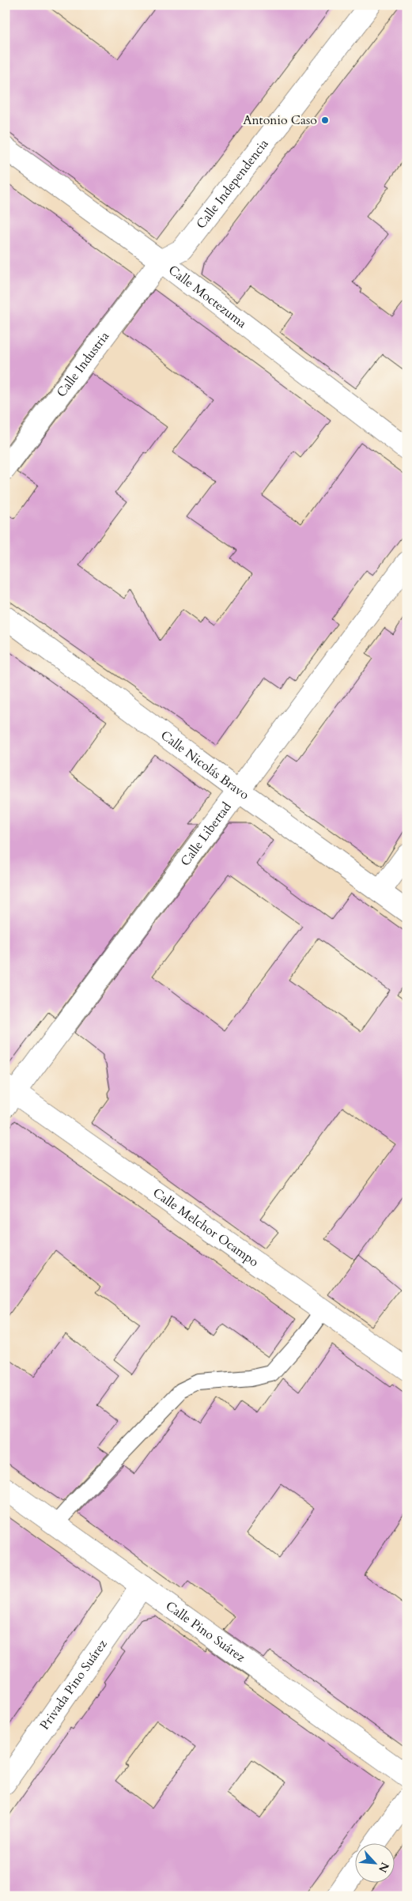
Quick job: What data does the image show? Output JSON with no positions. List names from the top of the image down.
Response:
{
  "streets": {
    "street": [
      "Calle Independencia",
      "Calle Moctezuma",
      "Calle Industria",
      "Calle Nicolás Bravo",
      "Calle Libertad",
      "Calle Melchor Ocampo",
      "Calle Pino Suárez",
      "Privada Pino Suárez"
    ]
  },
  "crossings": [
    ["Calle Independencia", "Calle Moctezuma"],
    ["Calle Independencia", "Calle Industria"],
    ["Calle Moctezuma", "Calle Industria"],
    ["Calle Nicolás Bravo", "Calle Libertad"],
    ["Calle Libertad", "Calle Melchor Ocampo"],
    ["Calle Pino Suárez", "Privada Pino Suárez"]
  ],
  "places": ["Antonio Caso"],
  "north": "bottom right"
}
